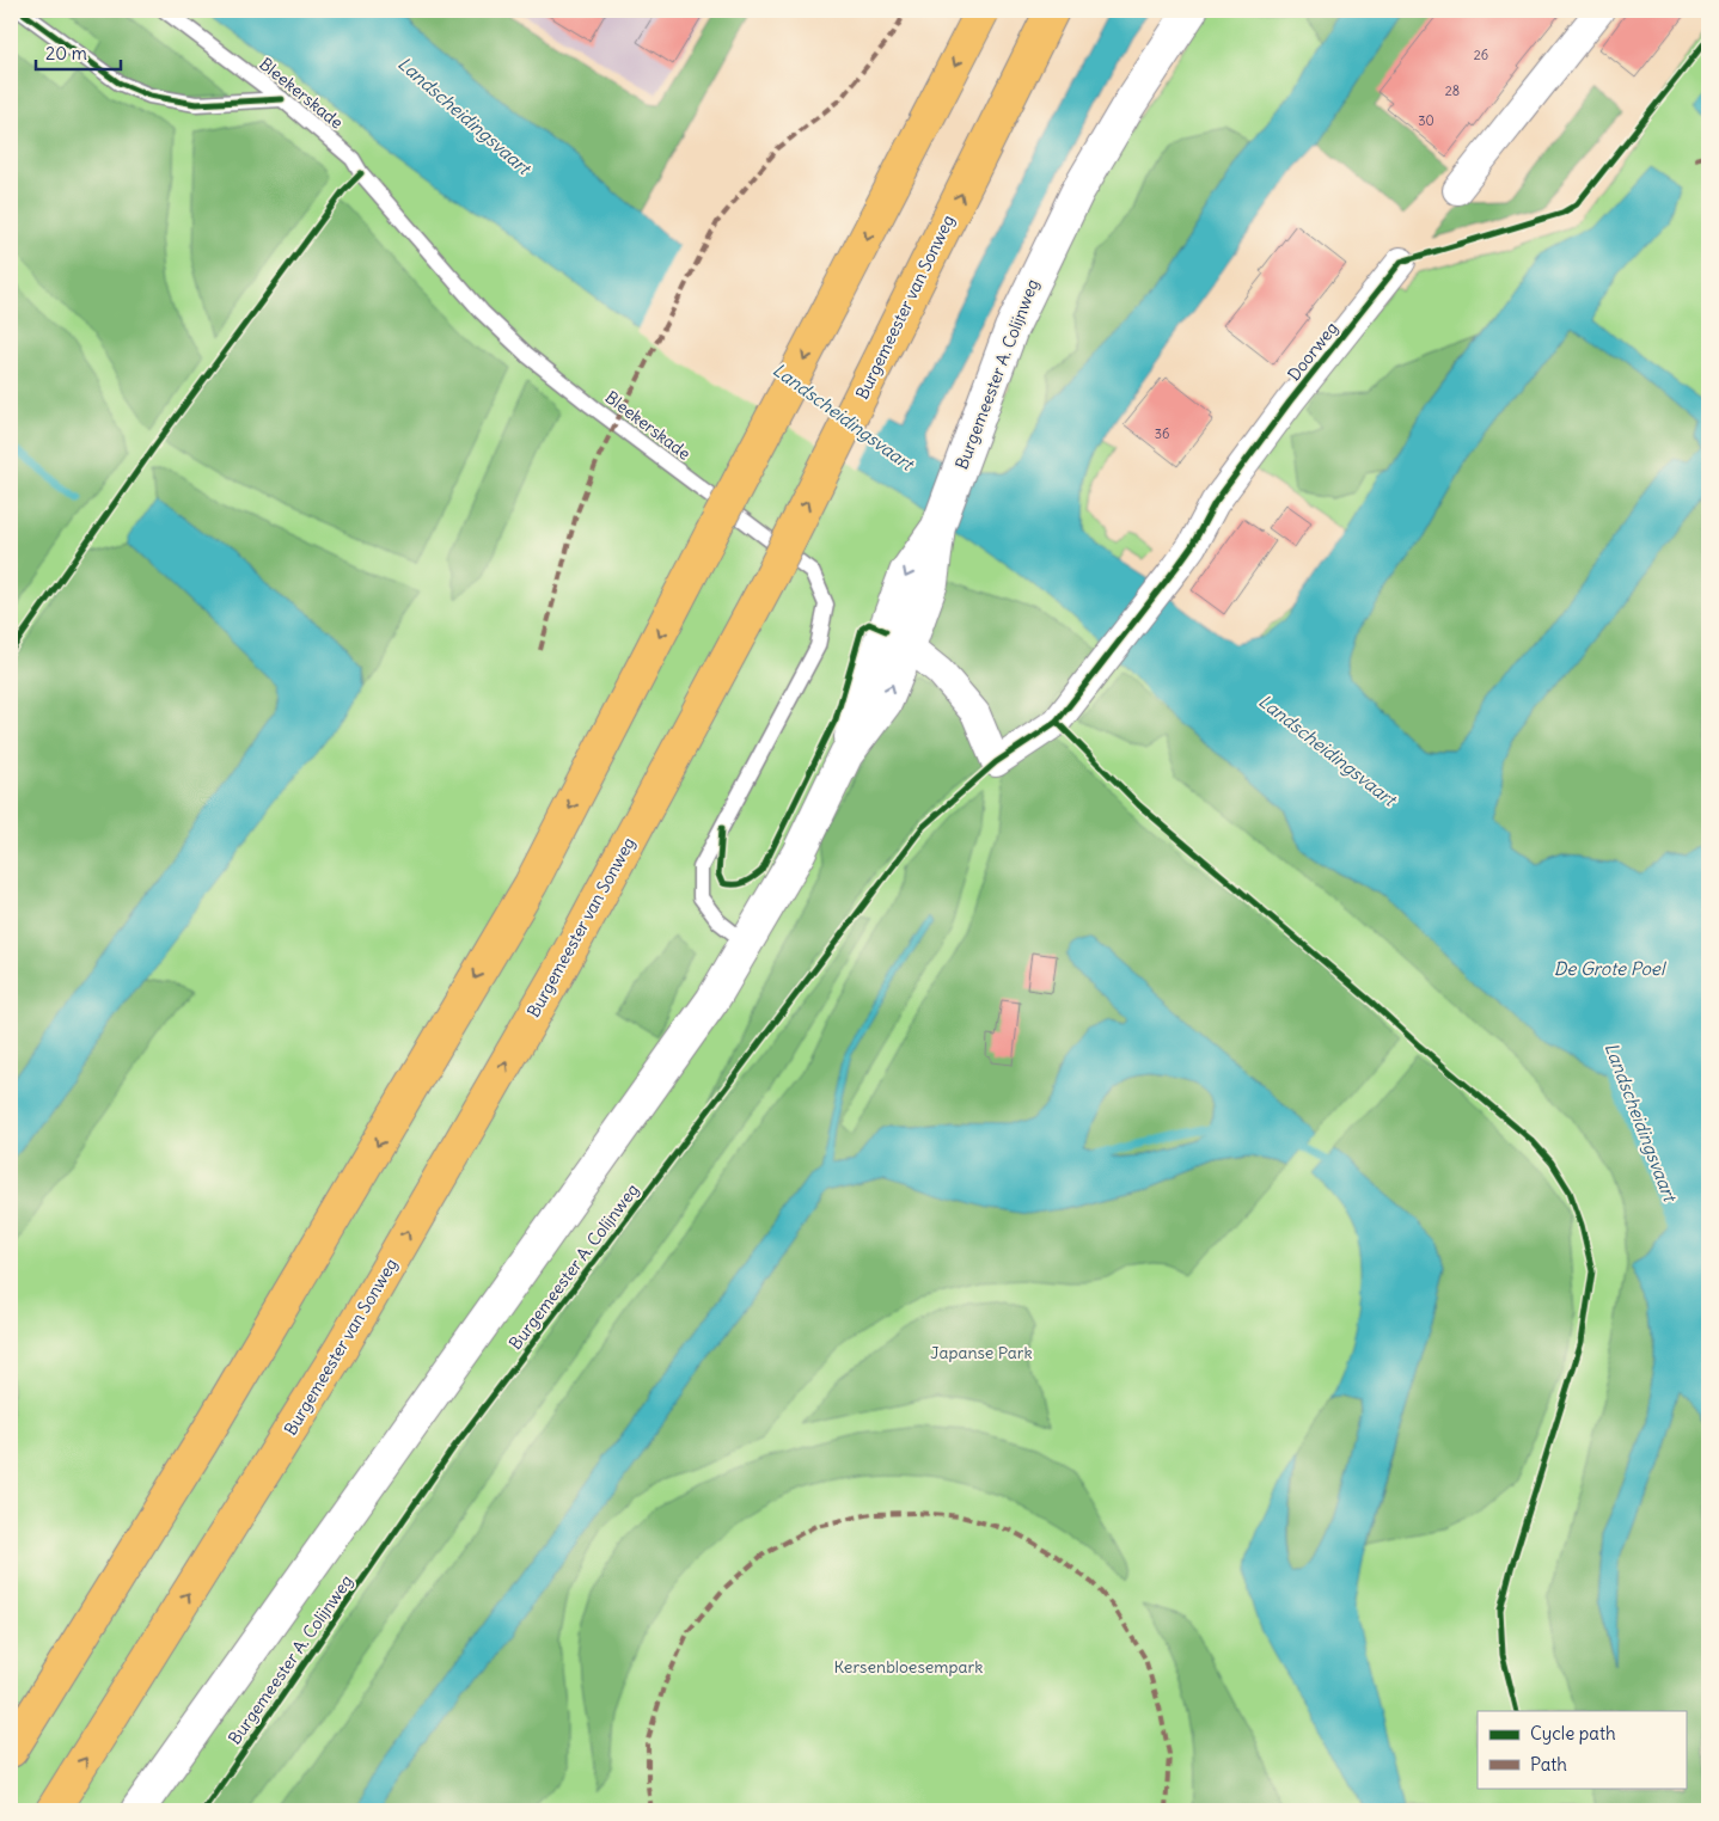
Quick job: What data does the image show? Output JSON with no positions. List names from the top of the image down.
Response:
{
  "streets": {
    "highway": ["Burgemeester van Sonweg"],
    "street": ["Doorweg", "Burgemeester A. Colijnweg"],
    "lane": ["Bleekerskade"]
  },
  "crossings": [
    ["Bleekerskade", "Burgemeester A. Colijnweg"],
    ["Doorweg", "Burgemeester A. Colijnweg"]
  ],
  "water": ["Landscheidingsvaart", "De Grote Poel"],
  "parks": ["Japanse Park", "Kersenbloesempark"],
  "house_numbers": [
    "26",
    "28",
    "30",
    "36"
  ],
  "legend": ["Cycle path", "Path"],
  "scale_bar": "20 m"
}
